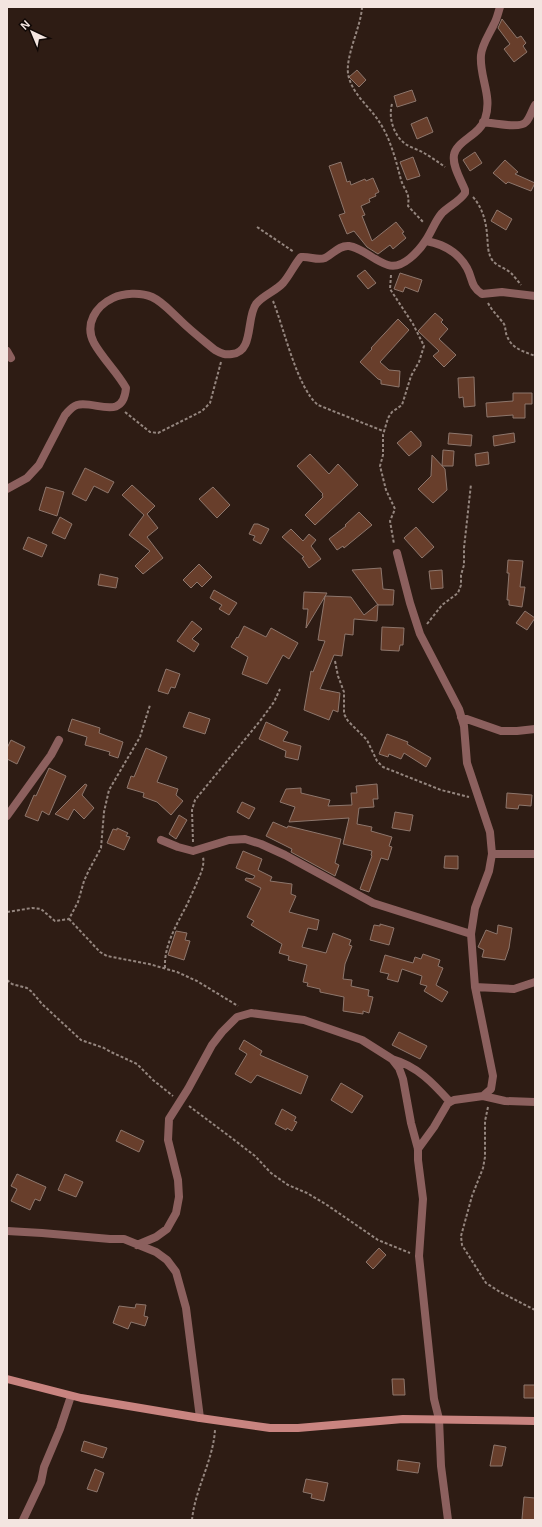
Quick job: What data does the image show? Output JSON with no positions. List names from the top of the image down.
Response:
{
  "north": "top left"
}
